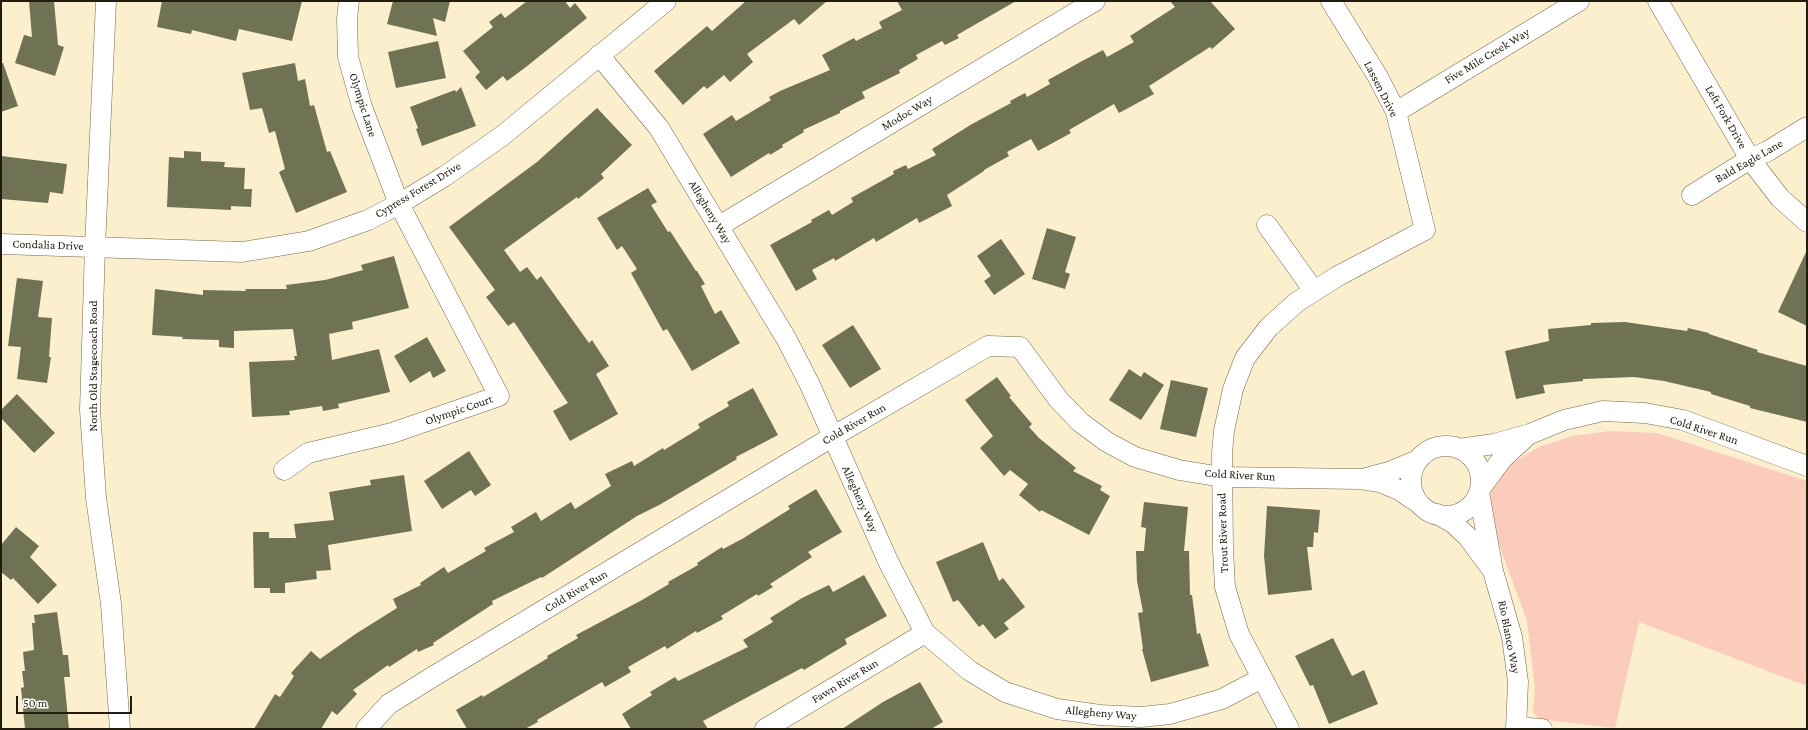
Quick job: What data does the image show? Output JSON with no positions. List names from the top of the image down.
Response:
{
  "streets": {
    "street": [
      "Five Mile Creek Way",
      "Lassen Drive",
      "Olympic Lane",
      "Modoc Way",
      "Left Fork Drive",
      "Bald Eagle Lane",
      "Cypress Forest Drive",
      "Allegheny Way",
      "Condalia Drive",
      "North Old Stagecoach Road",
      "Olympic Court",
      "Cold River Run",
      "Trout River Road",
      "Rio Blanco Way",
      "Fawn River Run"
    ]
  },
  "crossings": [
    ["Five Mile Creek Way", "Lassen Drive"],
    ["Lassen Drive", "Trout River Road"],
    ["Olympic Lane", "Cypress Forest Drive"],
    ["Olympic Lane", "Olympic Court"],
    ["Modoc Way", "Allegheny Way"],
    ["Left Fork Drive", "Bald Eagle Lane"],
    ["Cypress Forest Drive", "Allegheny Way"],
    ["Cypress Forest Drive", "Condalia Drive"],
    ["Cypress Forest Drive", "North Old Stagecoach Road"],
    ["Cypress Forest Drive", "Olympic Court"],
    ["Allegheny Way", "Cold River Run"],
    ["Allegheny Way", "Trout River Road"],
    ["Allegheny Way", "Fawn River Run"],
    ["Condalia Drive", "North Old Stagecoach Road"],
    ["Cold River Run", "Trout River Road"],
    ["Cold River Run", "Rio Blanco Way"]
  ],
  "scale_bar": "50 m"
}
